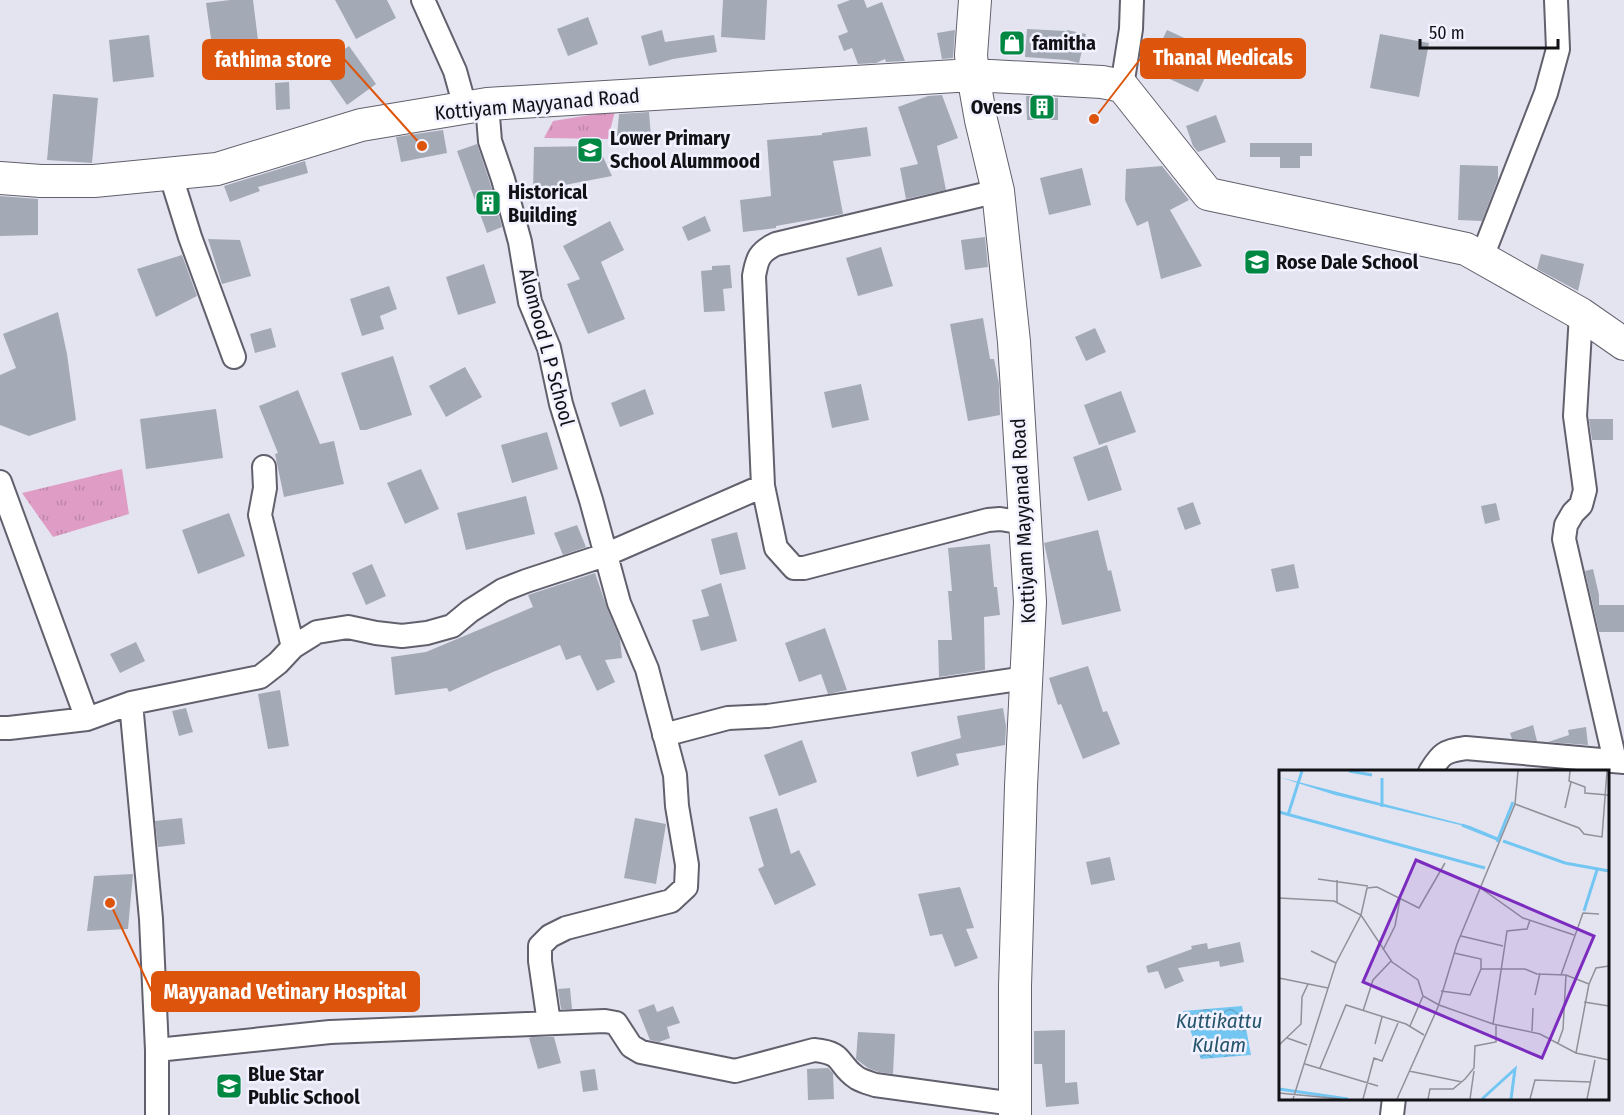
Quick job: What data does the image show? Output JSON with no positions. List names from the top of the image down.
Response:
{
  "streets": {
    "main road": ["Kottiyam Mayyanad Road"],
    "street": ["Alomood L P School"]
  },
  "crossings": [
    ["Kottiyam Mayyanad Road", "Alomood L P School"]
  ],
  "water": ["Kuttikattu Kulam"],
  "places": {
    "shop": ["famitha"],
    "building": ["Ovens", "Historical Building"],
    "other": ["Thanal Medicals", "fathima store", "Mayyanad Vetinary Hospital"],
    "school or university": ["Lower Primary School Alummood", "Rose Dale School", "Blue Star Public School"]
  },
  "scale_bar": "50 m"
}
